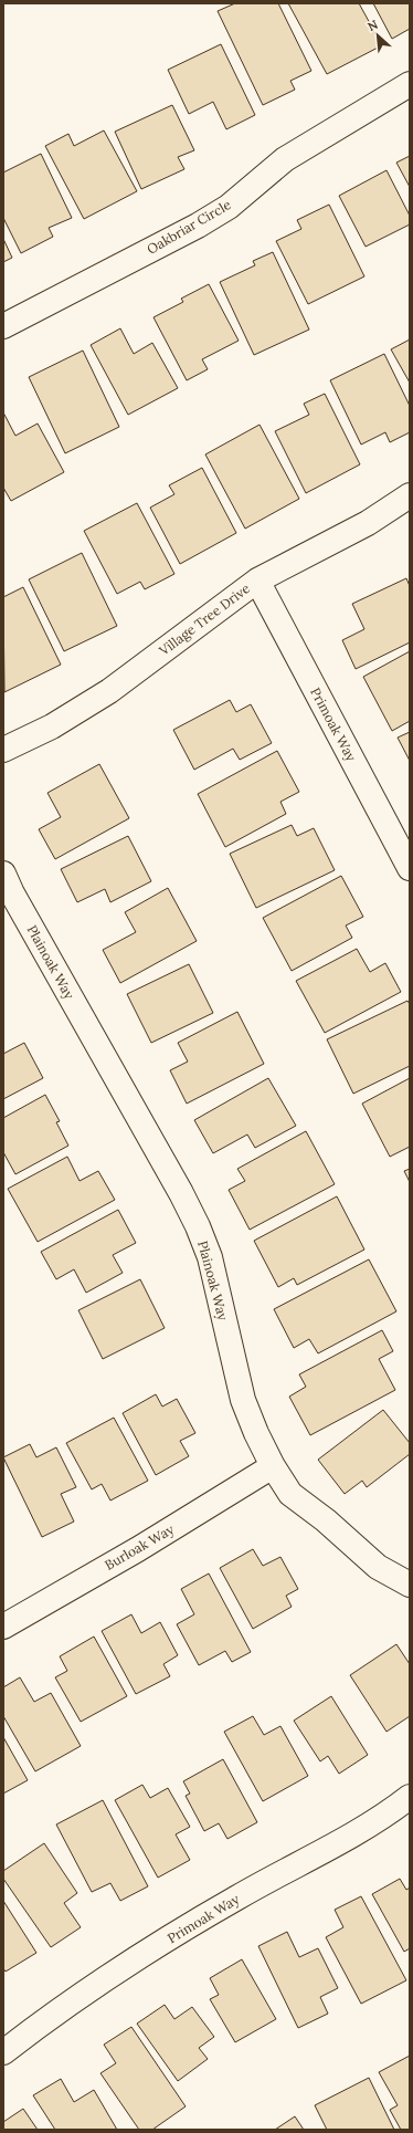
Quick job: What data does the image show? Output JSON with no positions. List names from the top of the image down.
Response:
{
  "streets": {
    "street": [
      "Oakbriar Circle",
      "Village Tree Drive",
      "Primoak Way",
      "Plainoak Way",
      "Burloak Way"
    ]
  },
  "crossings": [
    ["Village Tree Drive", "Primoak Way"],
    ["Plainoak Way", "Burloak Way"]
  ],
  "north": "top left"
}
